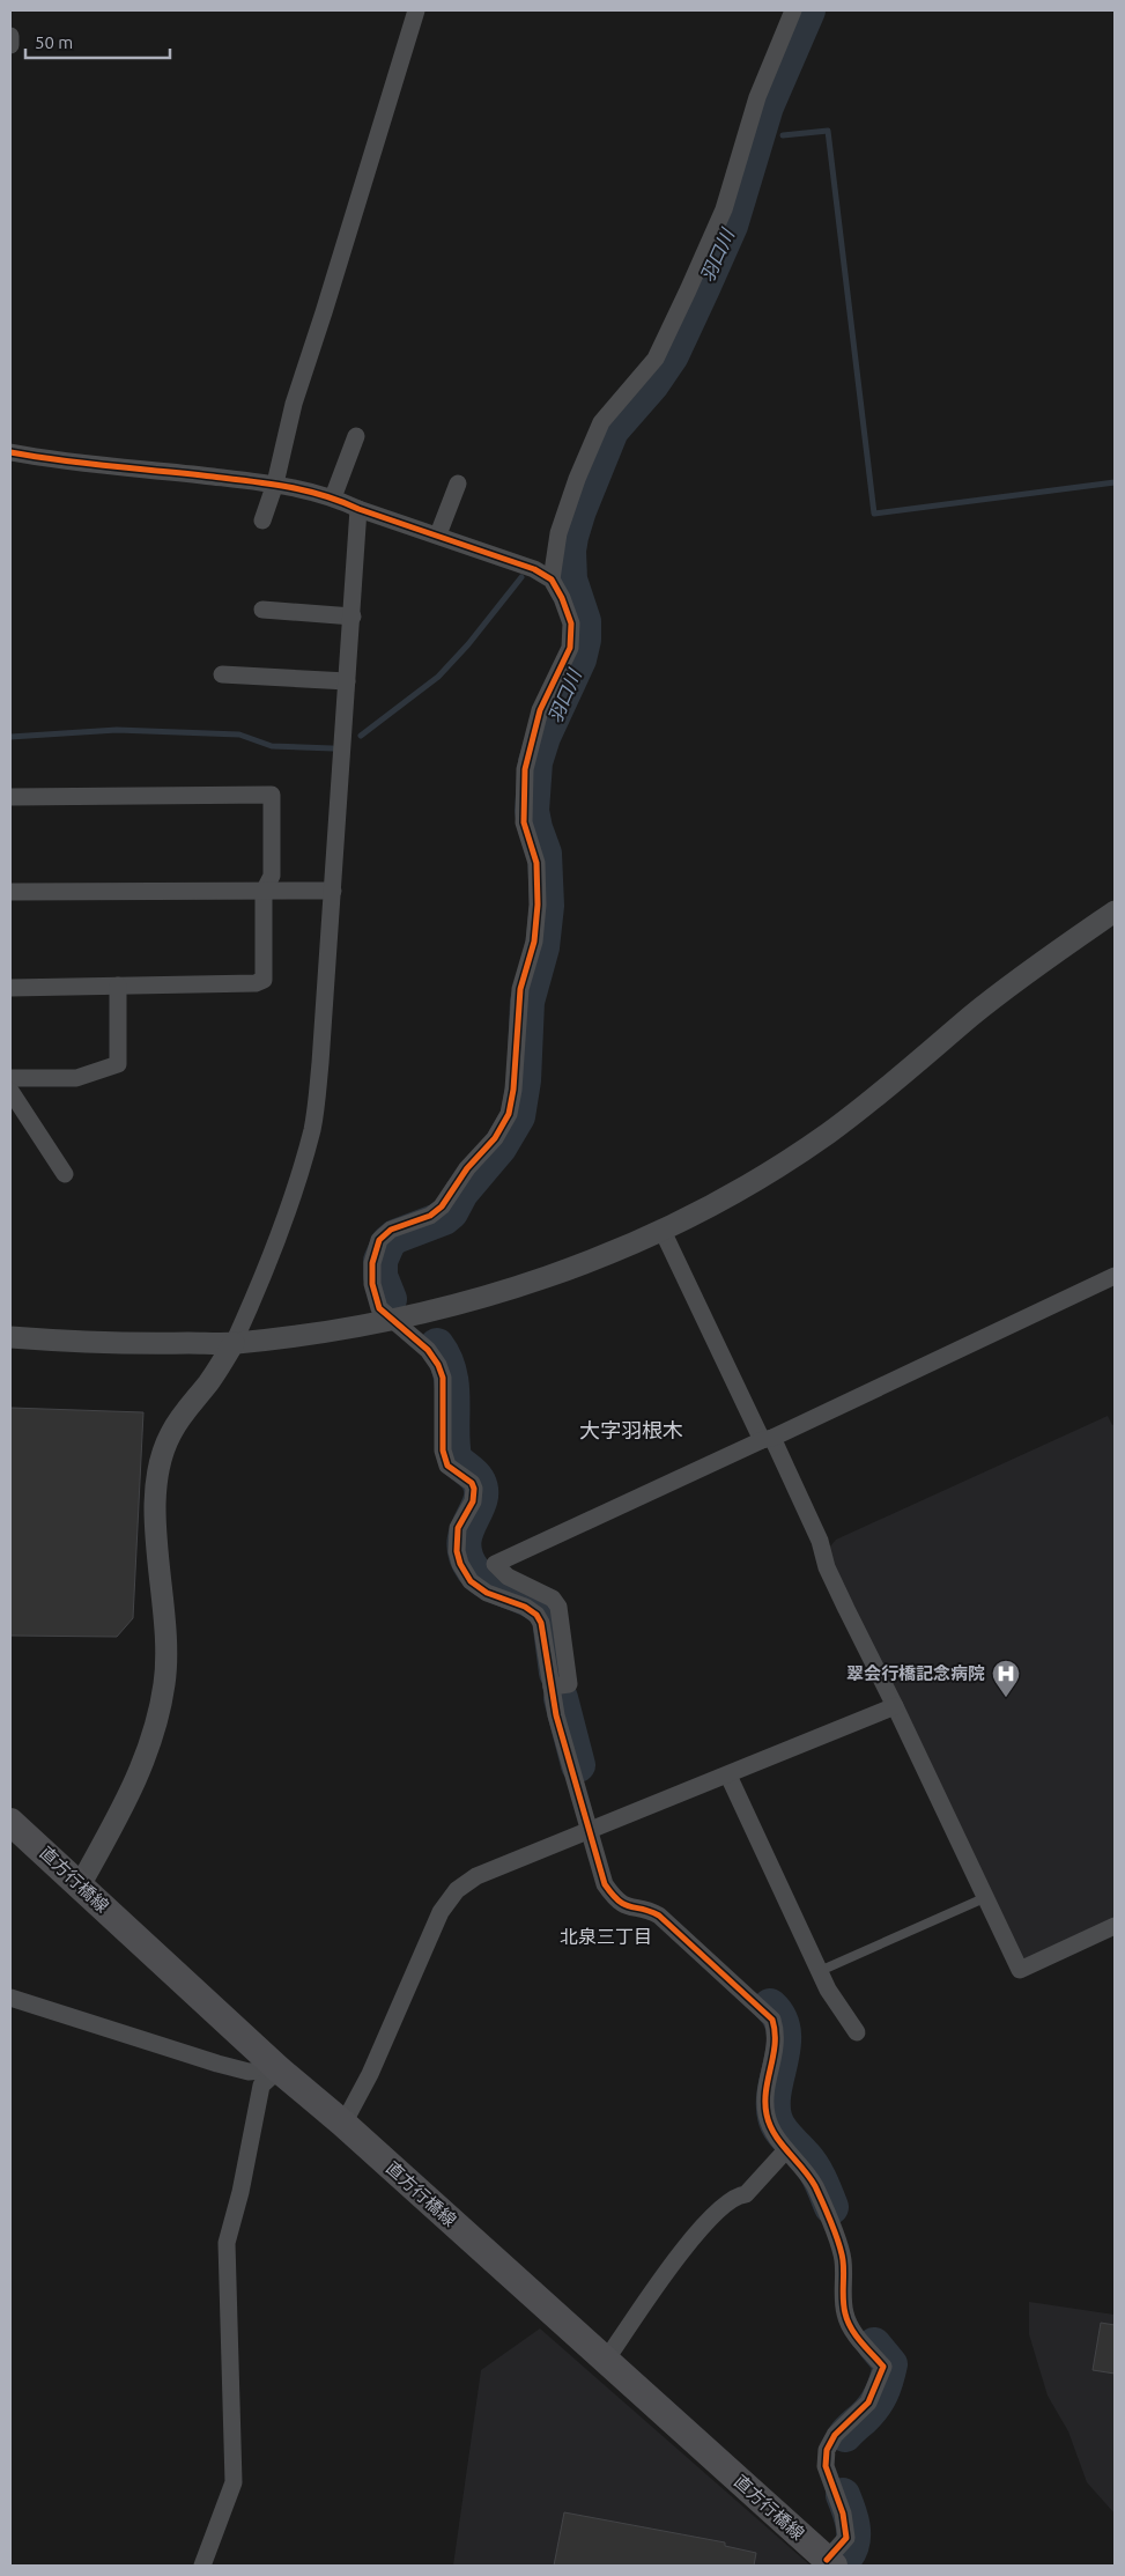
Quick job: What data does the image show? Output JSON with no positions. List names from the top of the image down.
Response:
{
  "streets": {
    "main road": ["直方行橋線"]
  },
  "districts": ["大字羽根木", "北泉三丁目"],
  "water": ["羽口川"],
  "places": {
    "hospital": ["翠会行橋記念病院"]
  },
  "scale_bar": "50 m"
}
